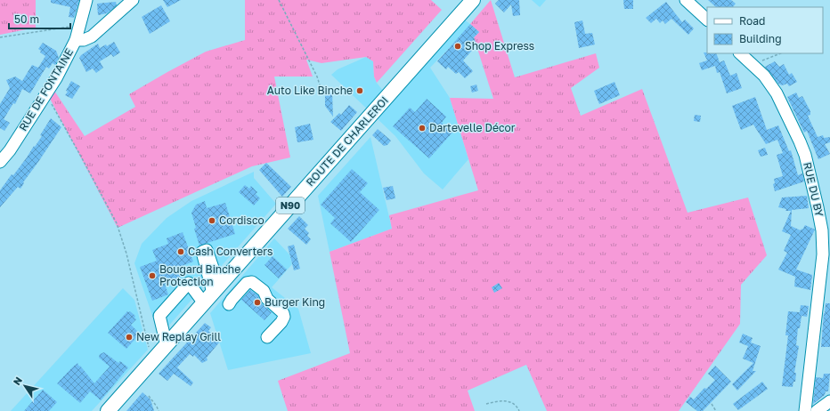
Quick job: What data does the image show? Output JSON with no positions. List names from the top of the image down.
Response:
{
  "streets": {
    "main road": ["ROUTE DE CHARLEROI", "N90"],
    "street": ["RUE DE FONTAINE", "RUE DU BY"]
  },
  "places": [
    "Shop Express",
    "Auto Like Binche",
    "Dartevelle Décor",
    "Cordisco",
    "Cash Converters",
    "Bougard Binche Protection",
    "Burger King",
    "New Replay Grill"
  ],
  "legend": ["Road", "Building"],
  "scale_bar": "50 m",
  "north": "top left"
}
